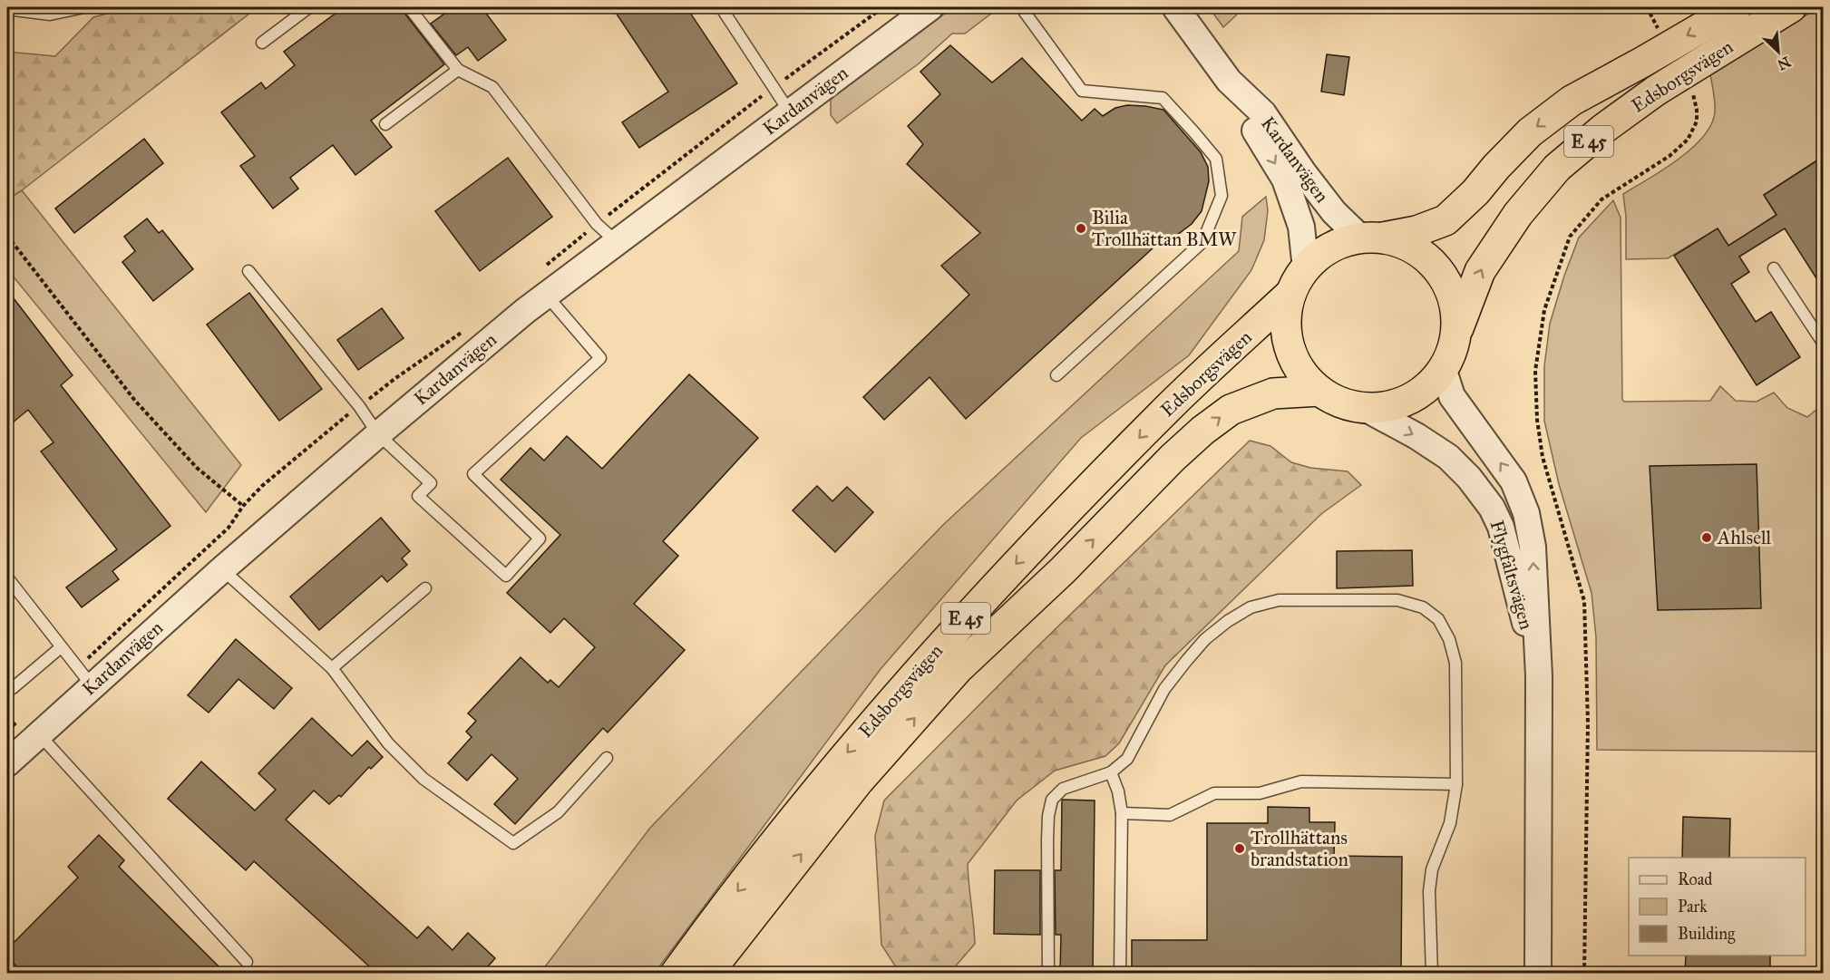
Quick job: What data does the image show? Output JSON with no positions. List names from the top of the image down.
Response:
{
  "streets": {
    "highway": ["Edsborgsvägen", "E 45"],
    "street": ["Kardanvägen", "Flygfältsvägen"]
  },
  "crossings": [
    ["Edsborgsvägen", "Kardanvägen"],
    ["Edsborgsvägen", "E 45"],
    ["Edsborgsvägen", "Flygfältsvägen"],
    ["Kardanvägen", "E 45"],
    ["Kardanvägen", "Flygfältsvägen"],
    ["E 45", "Flygfältsvägen"]
  ],
  "places": ["Bilia Trollhättan BMW", "Ahlsell", "Trollhättans brandstation"],
  "legend": ["Road", "Park", "Building"],
  "north": "bottom right"
}
